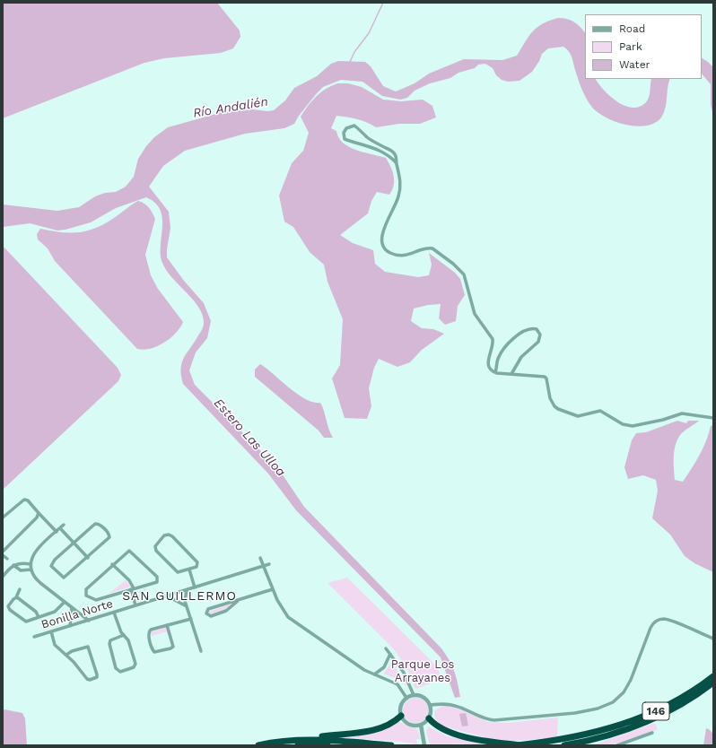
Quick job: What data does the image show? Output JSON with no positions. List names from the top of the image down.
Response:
{
  "streets": {
    "highway": ["146"],
    "street": ["Bonilla Norte"]
  },
  "districts": ["SAN GUILLERMO"],
  "water": ["Río Andalién", "Estero Las Ulloa"],
  "parks": ["Parque Los Arrayanes"],
  "legend": ["Road", "Park", "Water"]
}
